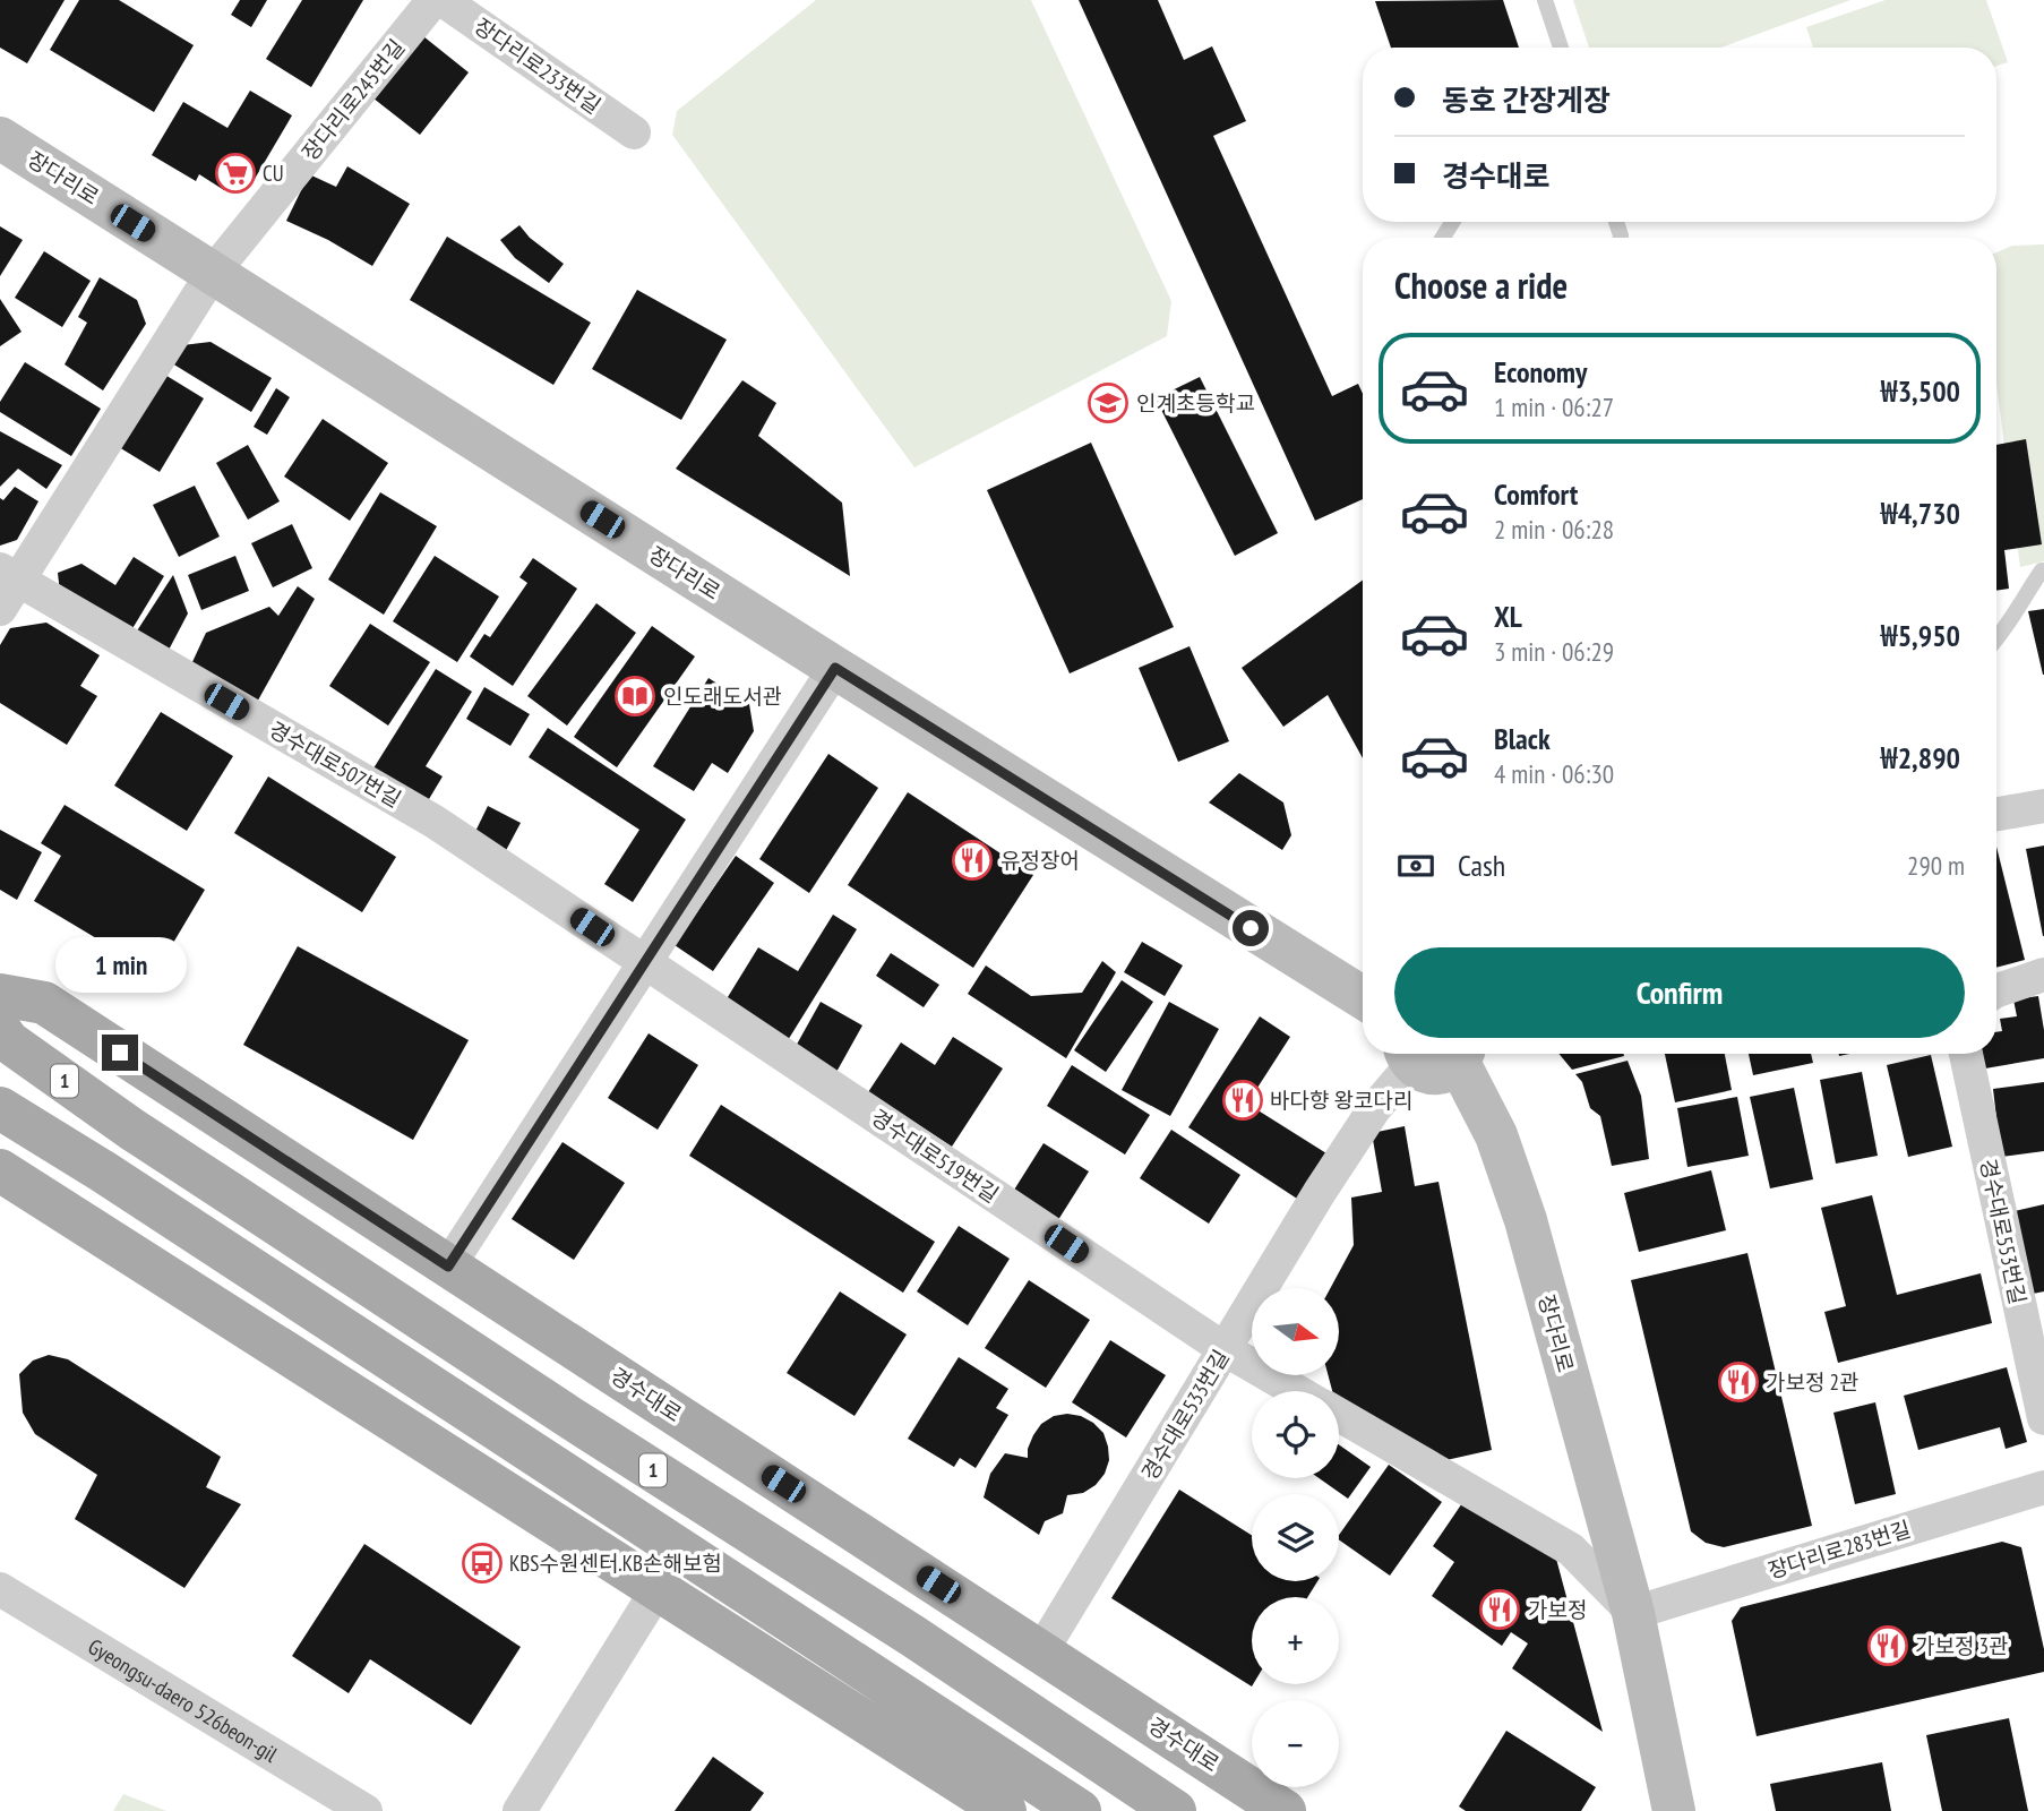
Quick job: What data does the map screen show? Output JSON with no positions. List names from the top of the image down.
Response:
{
  "streets": {
    "main road": ["1", "경수대로"],
    "street": [
      "장다리로233번길",
      "장다리로245번길",
      "장다리로",
      "경수대로507번길",
      "경수대로519번길",
      "경수대로553번길",
      "경수대로533번길",
      "장다리로283번길",
      "Gyeongsu-daero 526beon-gil"
    ]
  },
  "crossings": [
    ["장다리로245번길", "장다리로"],
    ["장다리로", "장다리로283번길"],
    ["경수대로507번길", "경수대로519번길"],
    ["경수대로519번길", "경수대로533번길"],
    ["경수대로", "경수대로533번길"]
  ],
  "places": {
    "supermarket": ["CU"],
    "school or university": ["인계초등학교"],
    "library": ["인도래도서관"],
    "restaurant": [
      "유정장어",
      "바다향 왕코다리",
      "가보정 2관",
      "가보정",
      "가보정 3관"
    ],
    "bus stop": ["KBS수원센터.KB손해보험"]
  },
  "north": "right",
  "page": {
    "banner": ["동호 간장게장", "경수대로"],
    "heading": "Choose a ride",
    "list": [
      {
        "name": "Economy",
        "note": "1 min · 06:27",
        "value": "₩3,500"
      },
      {
        "name": "Comfort",
        "note": "2 min · 06:28",
        "value": "₩4,730"
      },
      {
        "name": "XL",
        "note": "3 min · 06:29",
        "value": "₩5,950"
      },
      {
        "name": "Black",
        "note": "4 min · 06:30",
        "value": "₩2,890"
      }
    ],
    "pay": ["Cash", "290 m"],
    "buttons": "Confirm",
    "bubble": "1 min",
    "map_buttons": ["+", "−"]
  }
}
